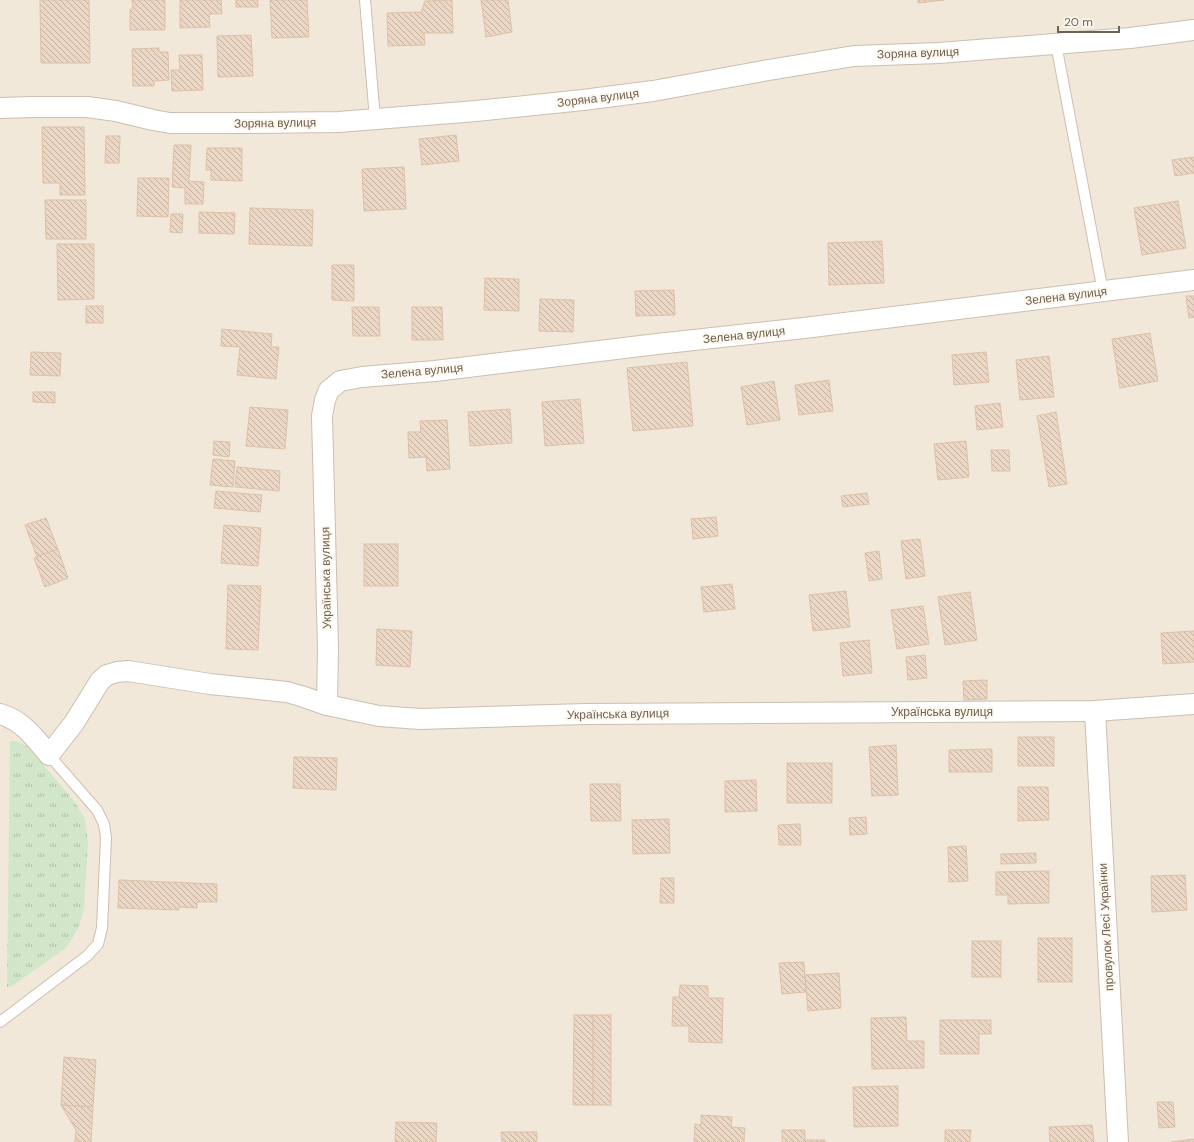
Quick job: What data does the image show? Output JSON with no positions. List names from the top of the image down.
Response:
{
  "streets": {
    "street": [
      "Зоряна вулиця",
      "Зелена вулиця",
      "Українська вулиця",
      "провулок Лесі Українки"
    ]
  },
  "crossings": [
    ["Зелена вулиця", "Українська вулиця"],
    ["Українська вулиця", "провулок Лесі Українки"]
  ],
  "scale_bar": "20 m"
}
